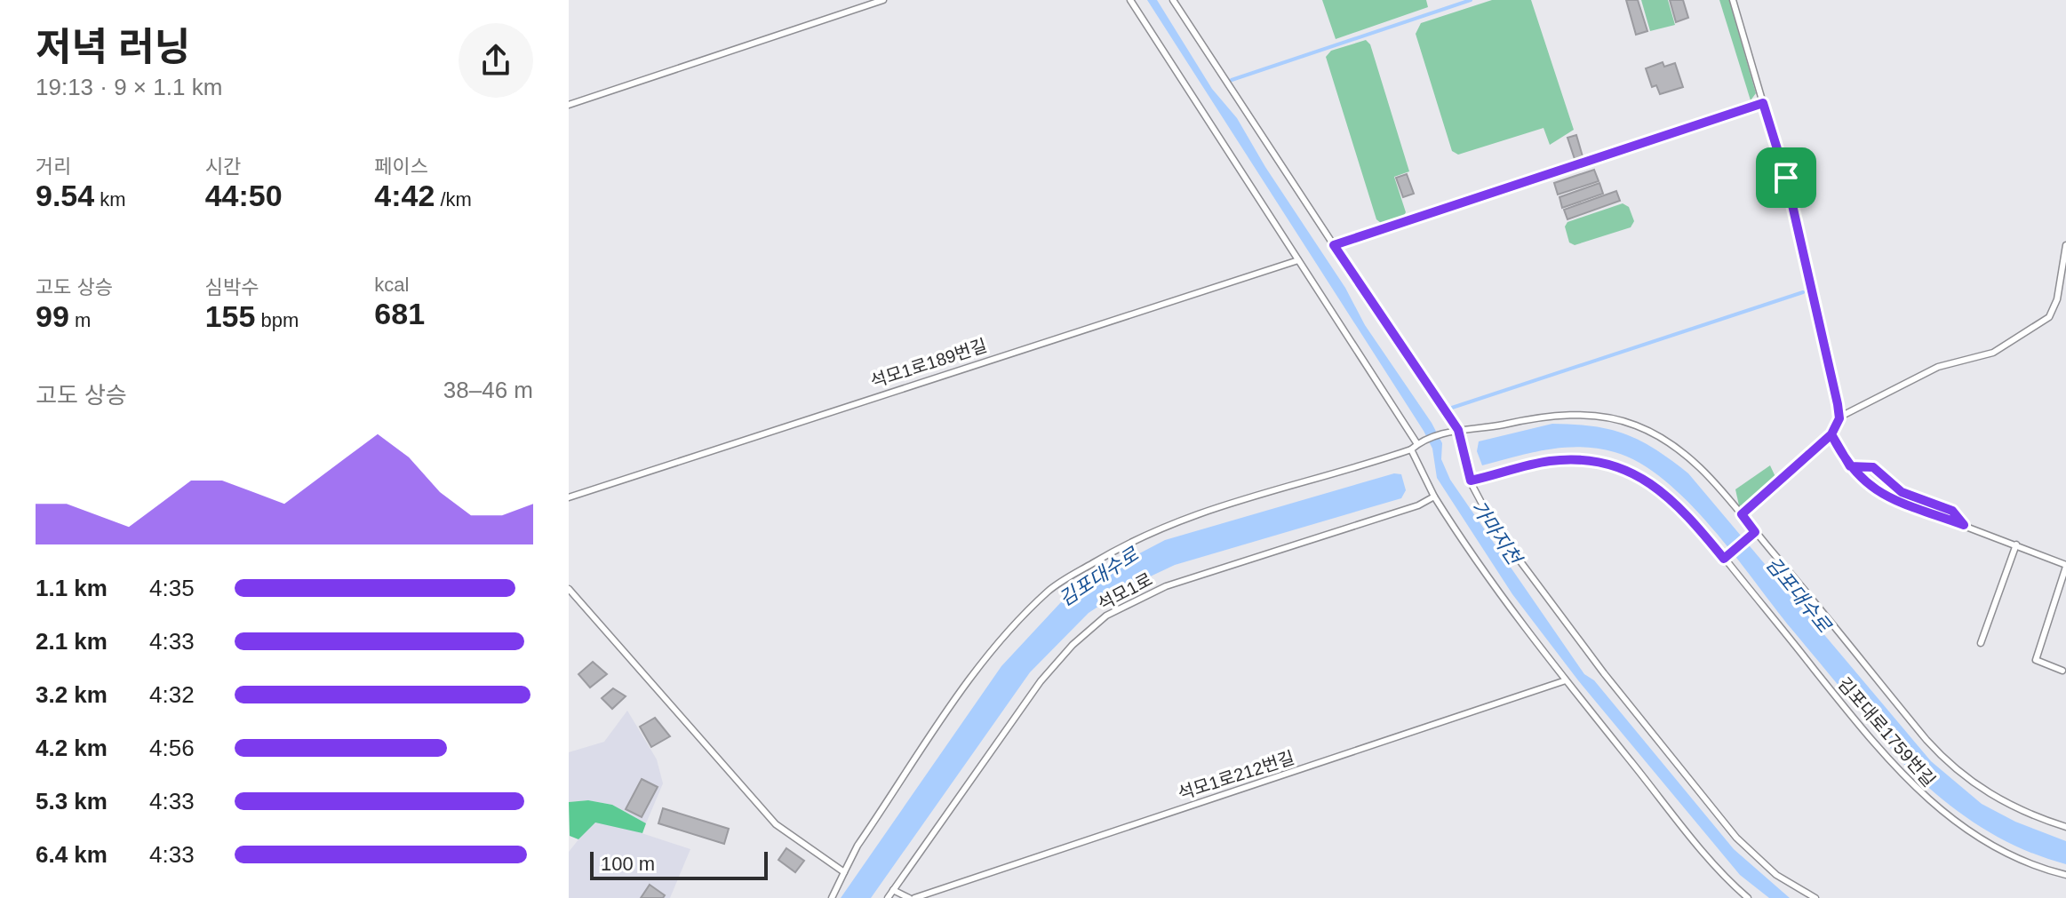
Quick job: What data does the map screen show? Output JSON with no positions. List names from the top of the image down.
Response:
{
  "streets": {
    "lane": [
      "석모1로189번길",
      "석모1로",
      "김포대로1759번길",
      "석모1로212번길"
    ]
  },
  "water": ["가마지천", "김포대수로"],
  "scale_bar": "100 m",
  "page": {
    "heading": ["저녁 러닝", "19:13 · 9 × 1.1 km"],
    "stats": [
      ["거리", "9.54 km"],
      ["시간", "44:50"],
      ["페이스", "4:42 /km"],
      ["고도 상승", "99 m"],
      ["심박수", "155 bpm"],
      ["kcal", "681"]
    ],
    "chart": ["고도 상승", "38–46 m"],
    "list": [
      {
        "name": "1.1 km",
        "note": "4:35"
      },
      {
        "name": "2.1 km",
        "note": "4:33"
      },
      {
        "name": "3.2 km",
        "note": "4:32"
      },
      {
        "name": "4.2 km",
        "note": "4:56"
      },
      {
        "name": "5.3 km",
        "note": "4:33"
      },
      {
        "name": "6.4 km",
        "note": "4:33"
      }
    ],
    "scale": "100 m"
  }
}
